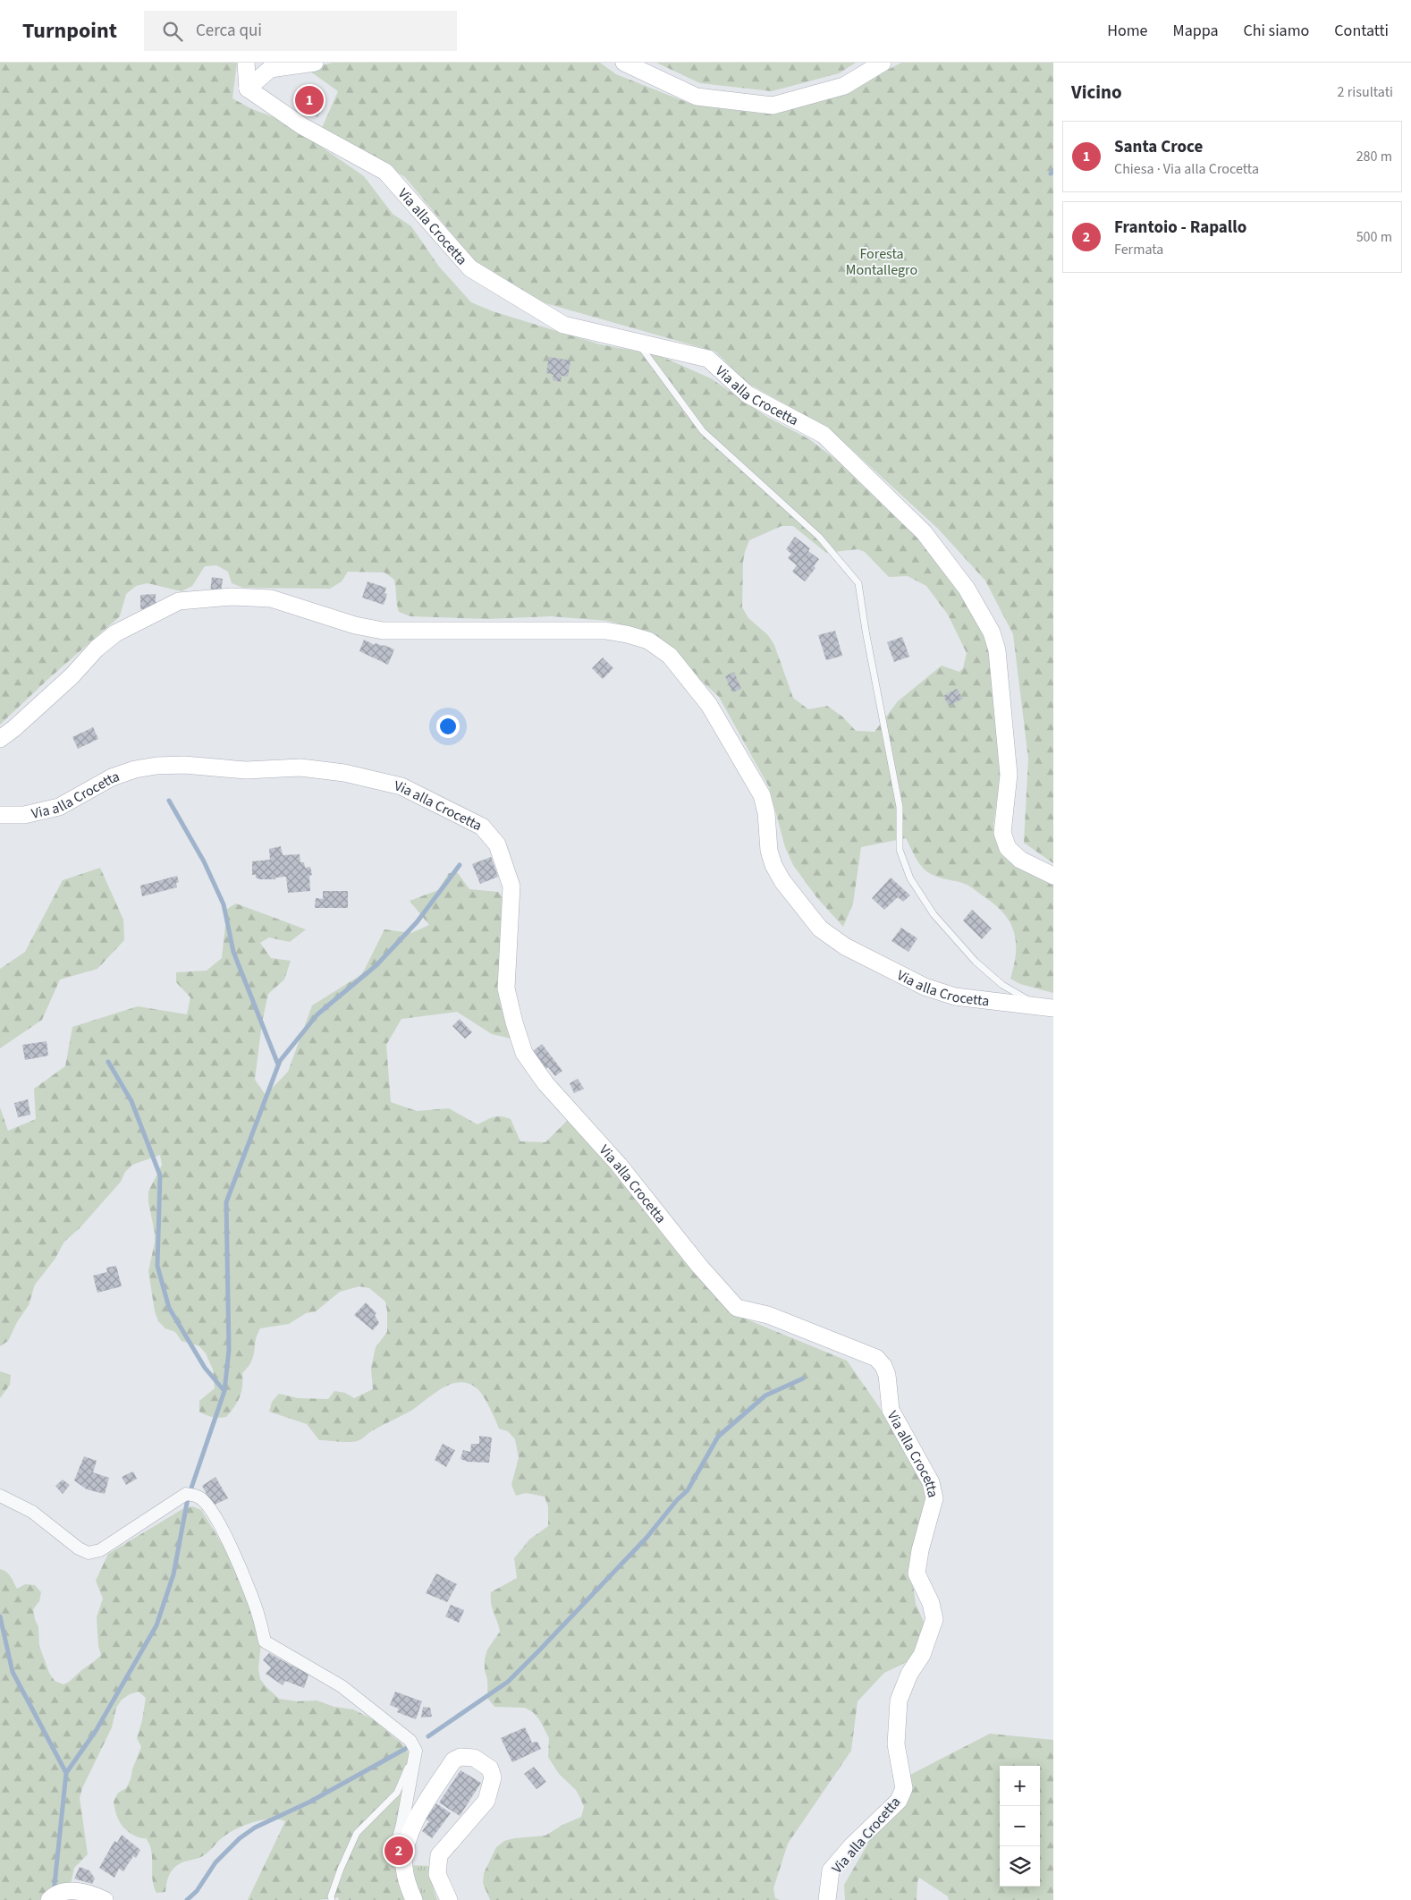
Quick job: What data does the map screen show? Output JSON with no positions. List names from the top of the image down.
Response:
{
  "streets": {
    "street": ["Via alla Crocetta"]
  },
  "parks": ["Foresta Montallegro"],
  "page": {
    "header": "Turnpoint",
    "search": "Cerca qui",
    "nav": [
      "Home",
      "Mappa",
      "Chi siamo",
      "Contatti"
    ],
    "heading": ["Vicino", "2 risultati"],
    "pins": ["1", "2"],
    "list": [
      {
        "mark": "1",
        "name": "Santa Croce",
        "note": "Chiesa · Via alla Crocetta",
        "value": "280 m"
      },
      {
        "mark": "2",
        "name": "Frantoio - Rapallo",
        "note": "Fermata",
        "value": "500 m"
      }
    ],
    "map_buttons": ["+", "−"]
  }
}
